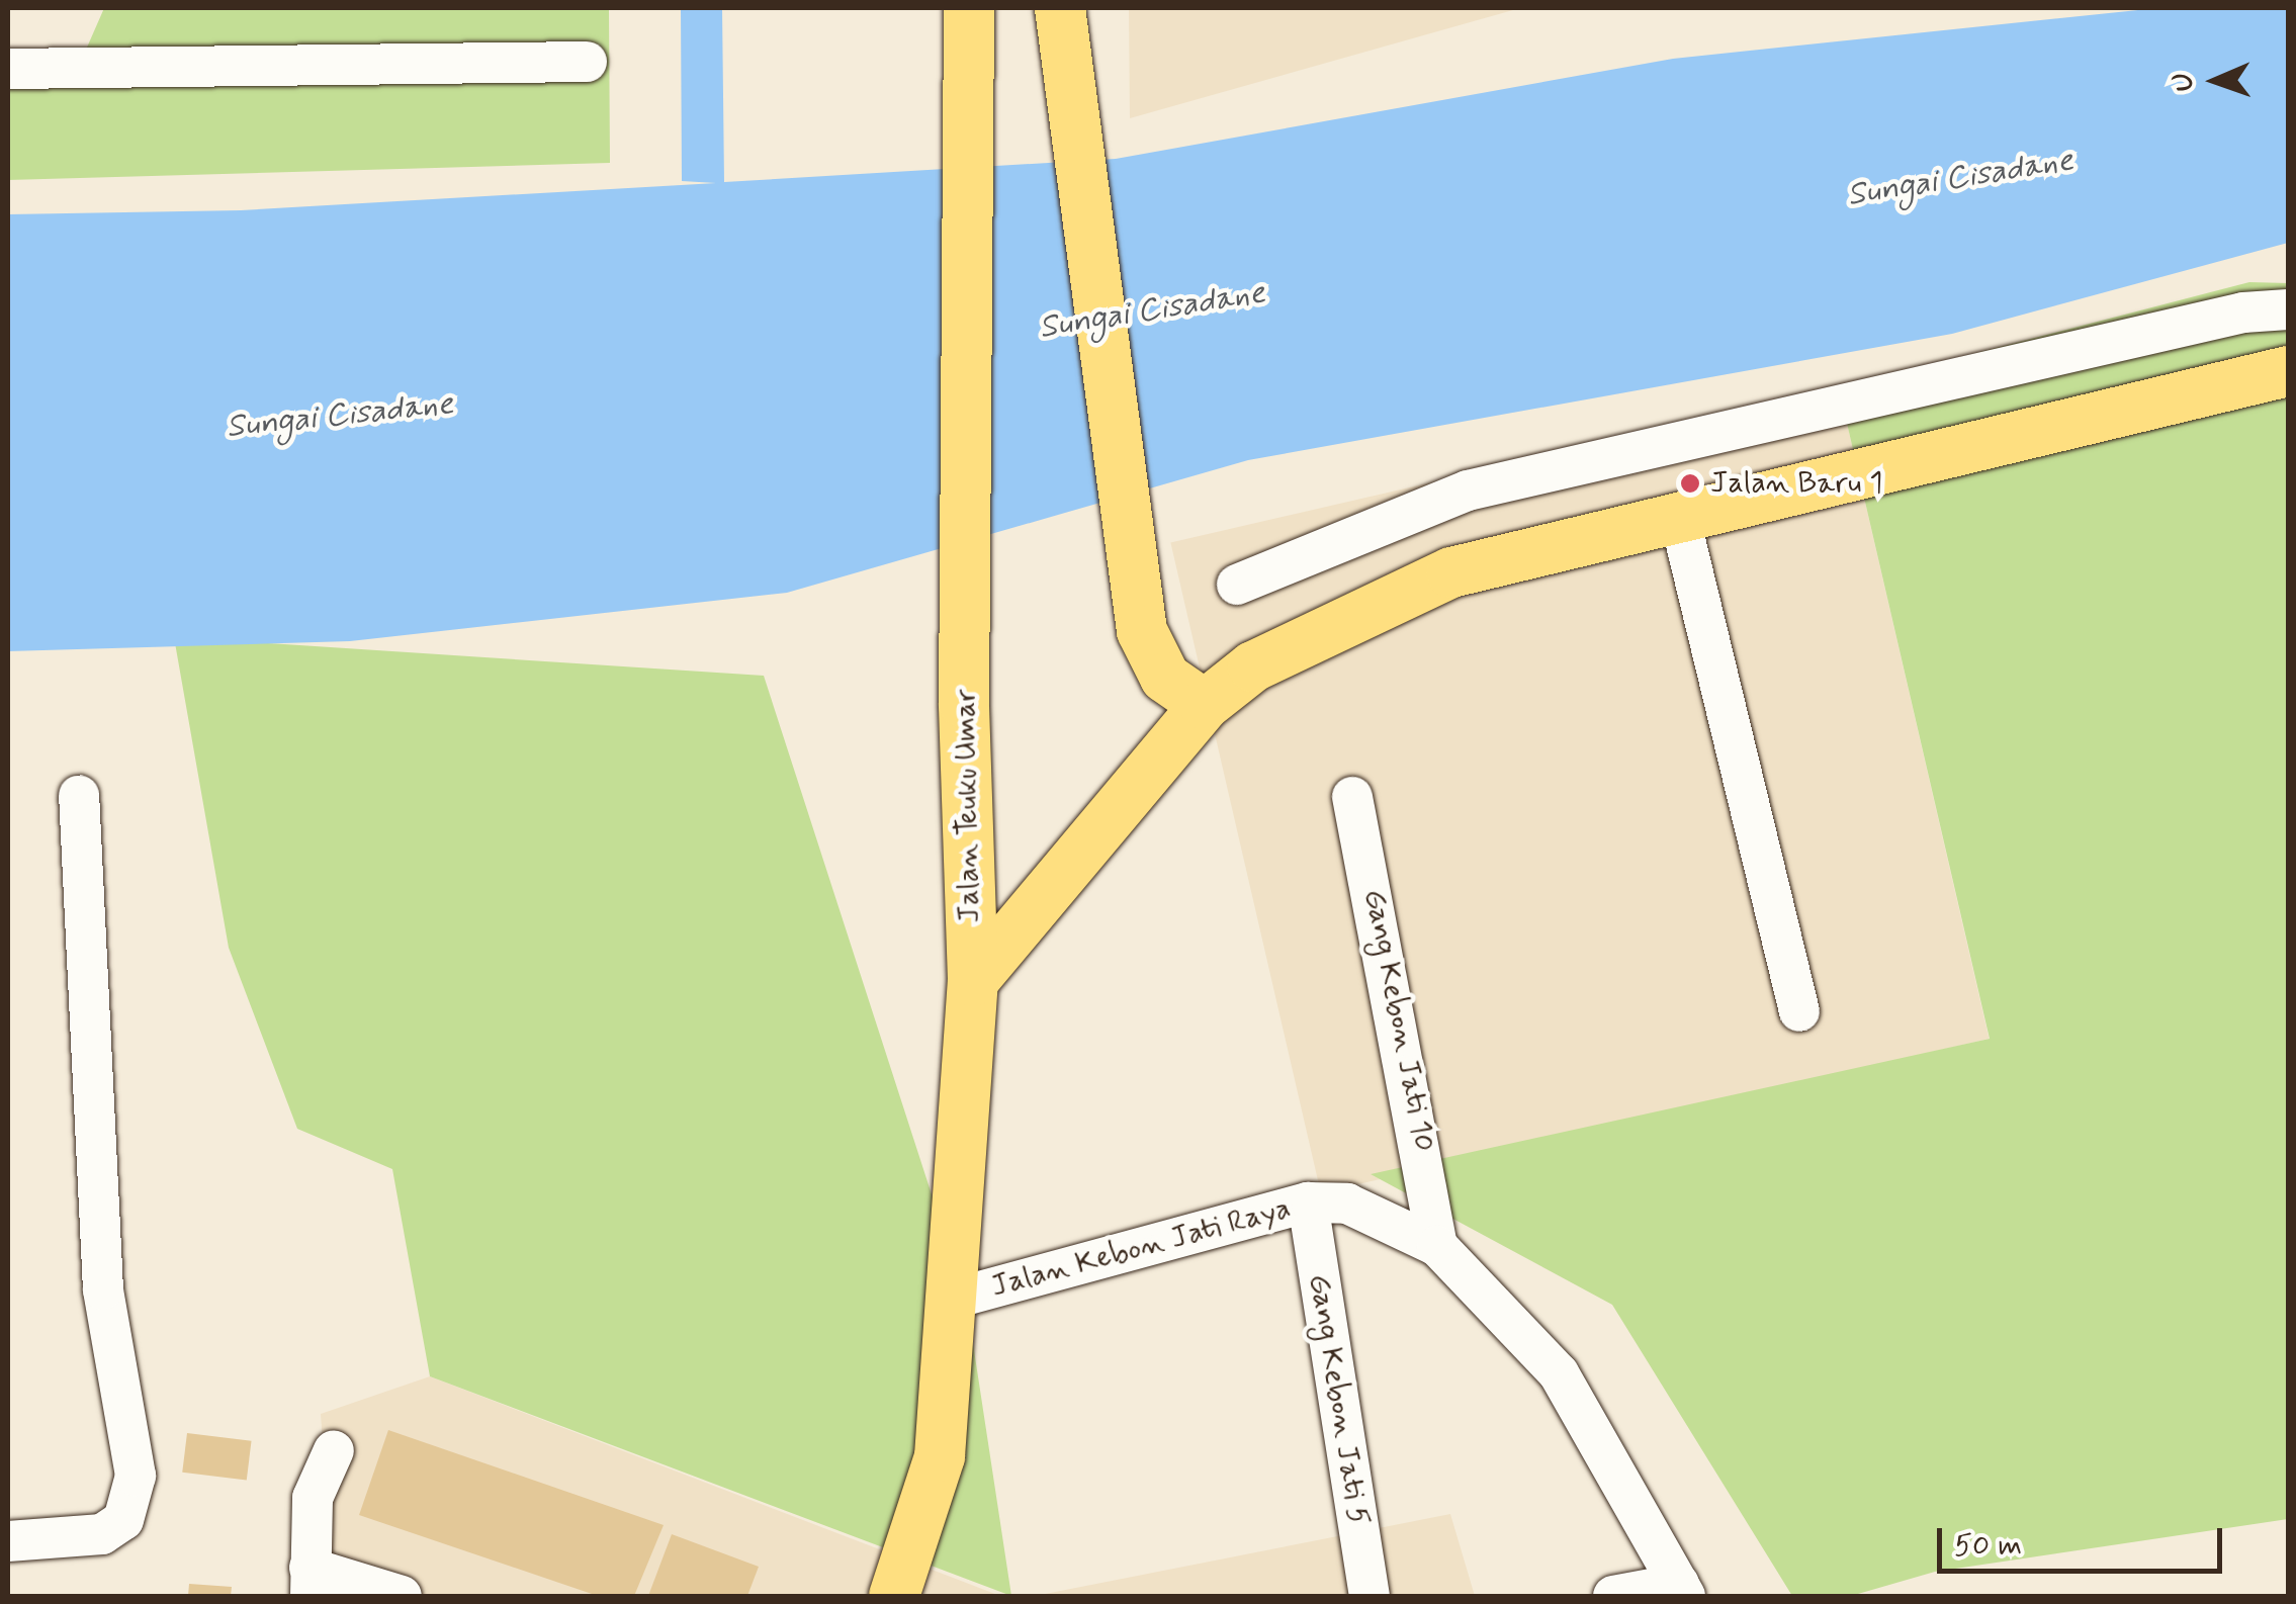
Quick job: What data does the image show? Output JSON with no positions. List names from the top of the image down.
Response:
{
  "streets": {
    "main road": ["Jalan Teuku Umar"],
    "street": ["Gang Kebon Jati 10", "Jalan Kebon Jati Raya", "Gang Kebon Jati 5"]
  },
  "crossings": [
    ["Jalan Teuku Umar", "Jalan Kebon Jati Raya"],
    ["Gang Kebon Jati 10", "Jalan Kebon Jati Raya"],
    ["Jalan Kebon Jati Raya", "Gang Kebon Jati 5"]
  ],
  "water": ["Sungai Cisadane"],
  "places": ["Jalan Baru 1"],
  "scale_bar": "50 m",
  "north": "left"
}
